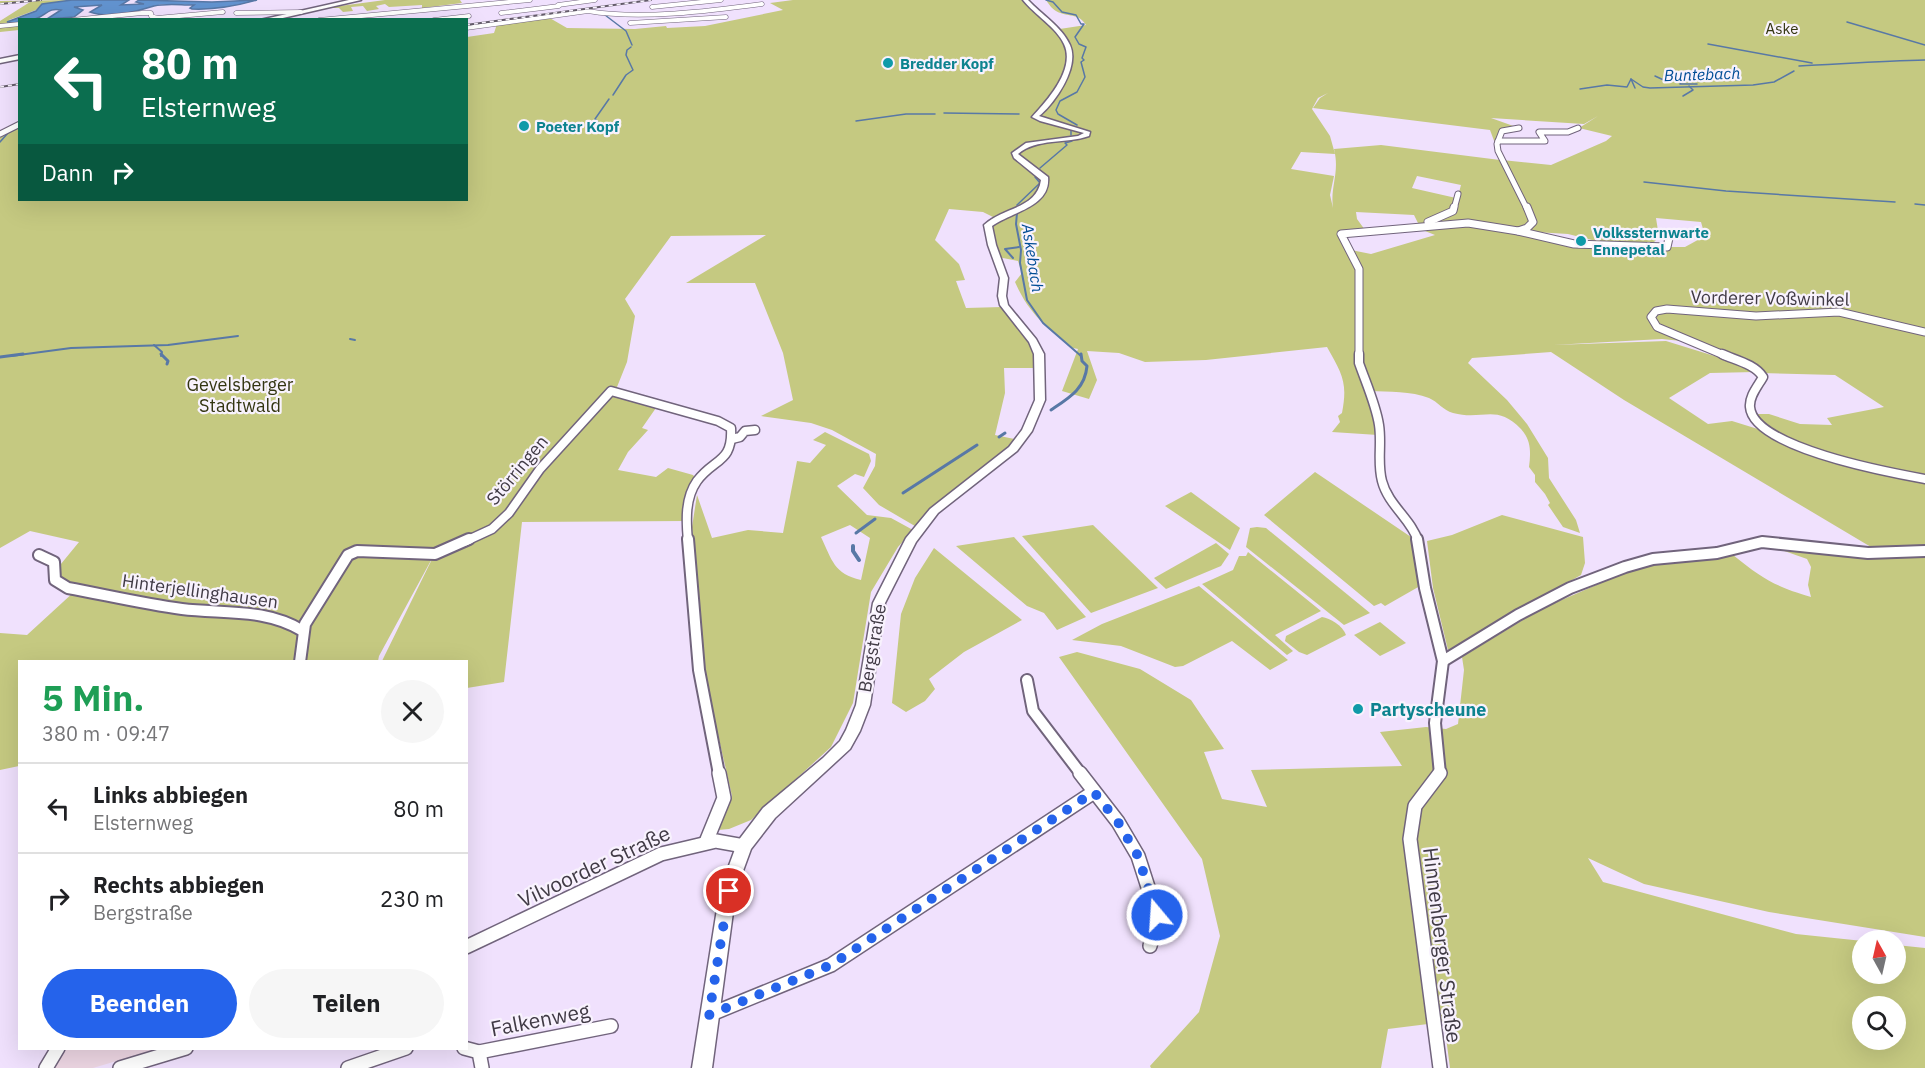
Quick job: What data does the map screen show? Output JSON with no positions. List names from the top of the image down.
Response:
{
  "streets": {
    "street": [
      "Vorderer Voßwinkel",
      "Störringen",
      "Hinterjellinghausen",
      "Bergstraße",
      "Vilvoorder Straße",
      "Hinnenberger Straße",
      "Falkenweg"
    ]
  },
  "crossings": [
    ["Störringen", "Hinterjellinghausen"],
    ["Bergstraße", "Vilvoorder Straße"]
  ],
  "water": ["Buntebach", "Askebach"],
  "parks": ["Aske", "Gevelsberger Stadtwald"],
  "places": [
    "Bredder Kopf",
    "Poeter Kopf",
    "Volkssternwarte Ennepetal",
    "Partyscheune"
  ],
  "north": "top",
  "page": {
    "turn": ["80 m", "Elsternweg"],
    "then": "Dann",
    "heading": ["5 Min.", "380 m · 09:47"],
    "list": [
      {
        "name": "Links abbiegen",
        "note": "Elsternweg",
        "value": "80 m"
      },
      {
        "name": "Rechts abbiegen",
        "note": "Bergstraße",
        "value": "230 m"
      }
    ],
    "buttons": ["Beenden", "Teilen"]
  }
}
